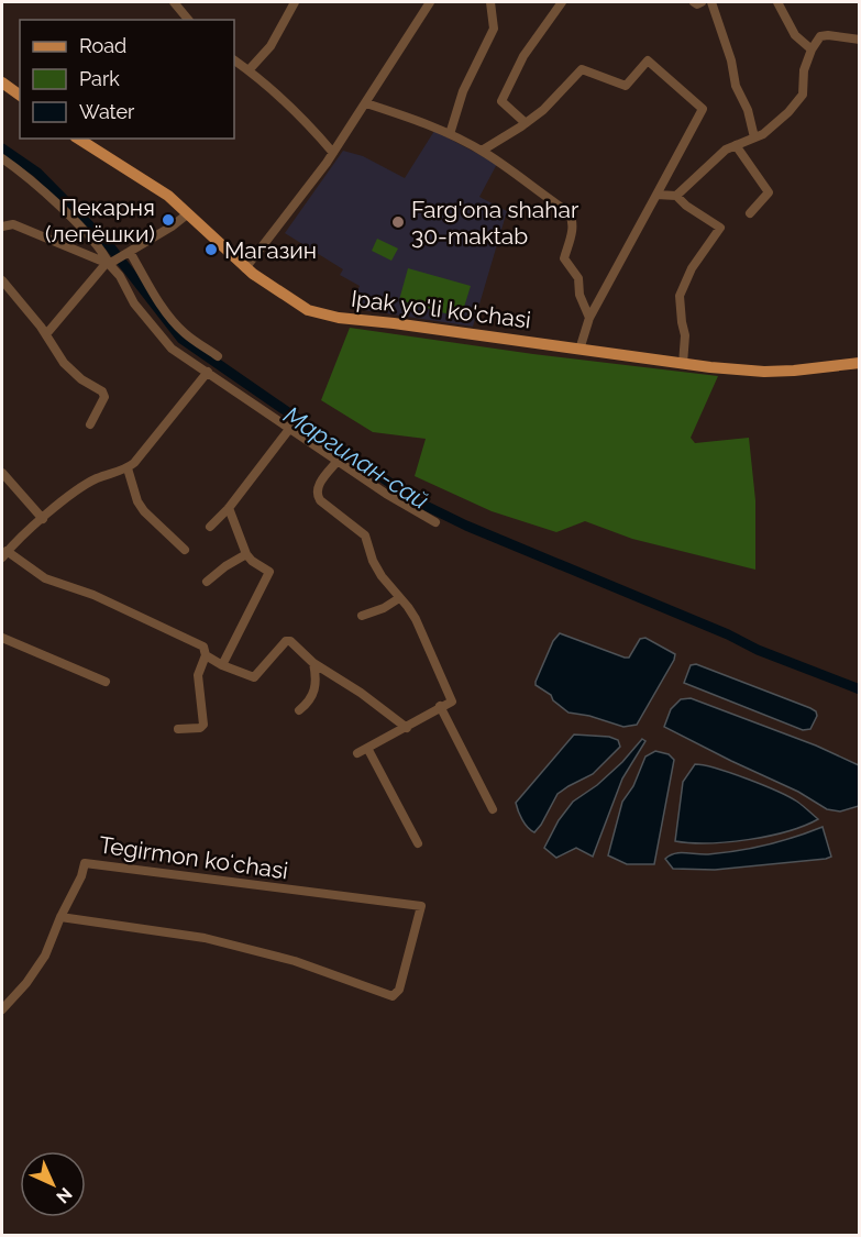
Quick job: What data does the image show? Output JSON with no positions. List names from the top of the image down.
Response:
{
  "streets": {
    "main road": ["Ipak yo'li ko'chasi"],
    "street": ["Tegirmon koʻchasi"]
  },
  "water": ["Маргилан-сай"],
  "places": ["Пекарня (лепёшки)", "Farg'ona shahar 30-maktab", "Магазин"],
  "legend": ["Road", "Park", "Water"],
  "north": "bottom right"
}
